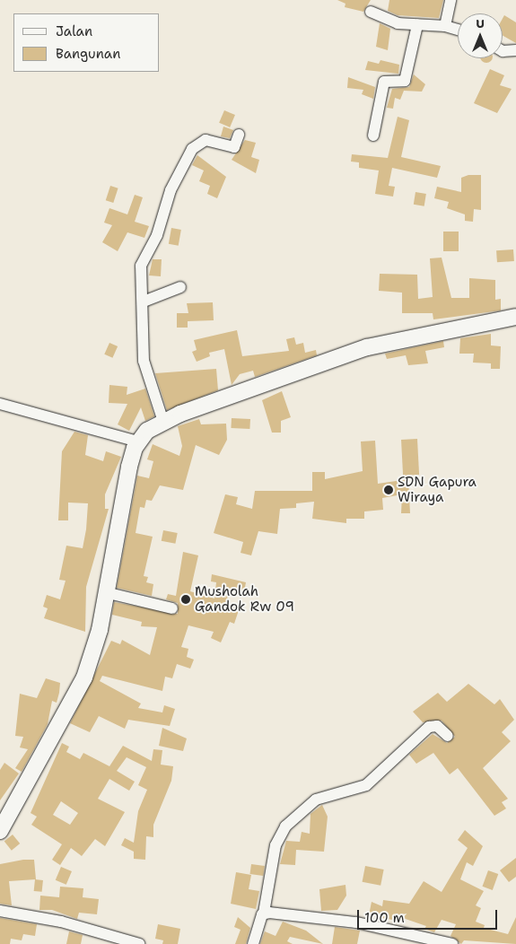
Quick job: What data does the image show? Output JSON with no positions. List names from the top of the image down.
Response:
{
  "places": ["SDN Gapura Wiraya", "Musholah Gandok Rw 09"],
  "legend": ["Jalan", "Bangunan"],
  "scale_bar": "100 m",
  "north": "top"
}
